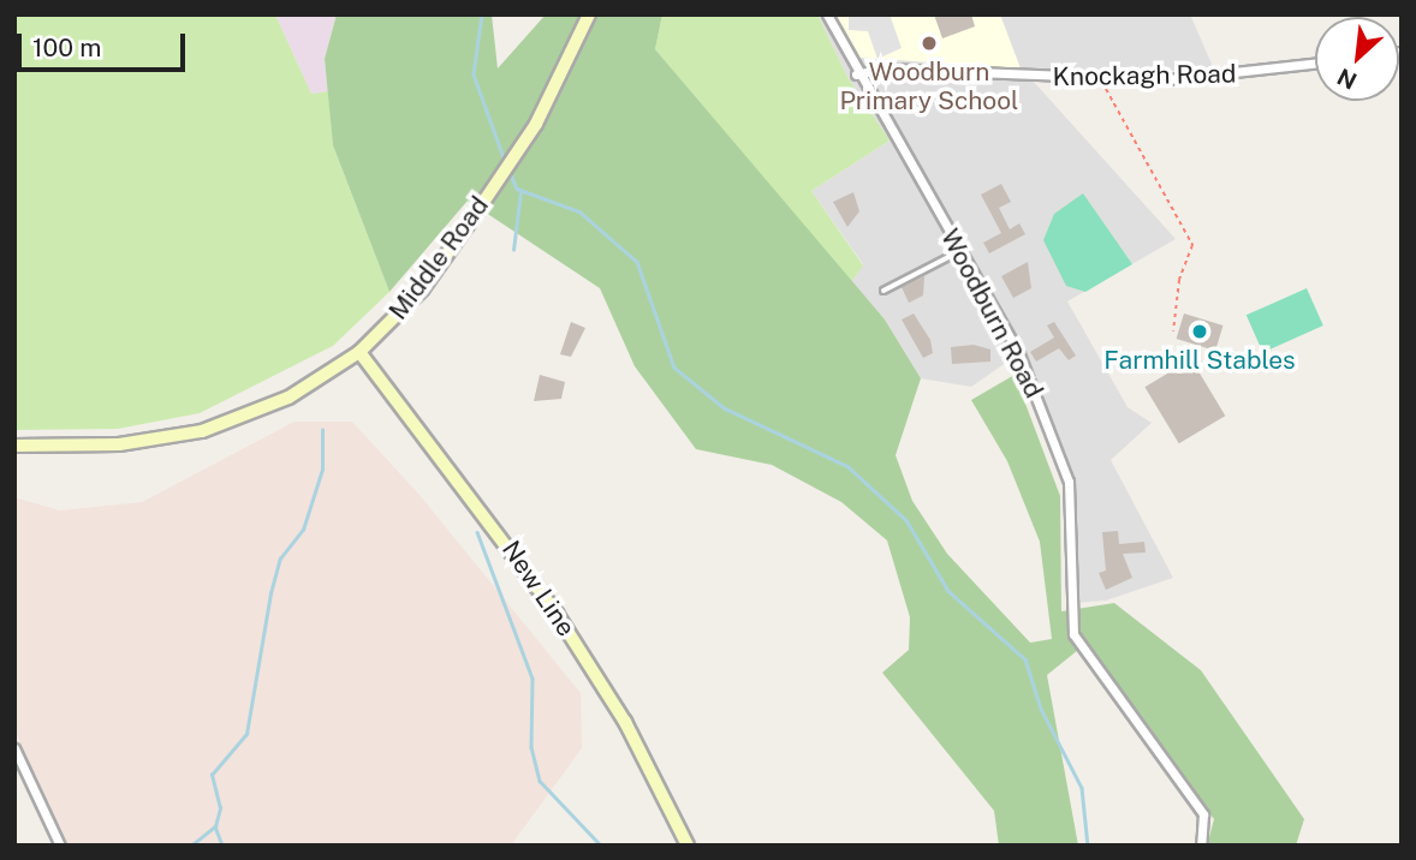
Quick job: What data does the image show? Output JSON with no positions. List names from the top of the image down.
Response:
{
  "streets": {
    "main road": ["Middle Road", "New Line"],
    "street": ["Knockagh Road", "Woodburn Road"]
  },
  "crossings": [
    ["Knockagh Road", "Woodburn Road"],
    ["Middle Road", "New Line"]
  ],
  "places": ["Woodburn Primary School", "Farmhill Stables"],
  "scale_bar": "100 m",
  "north": "bottom left"
}
